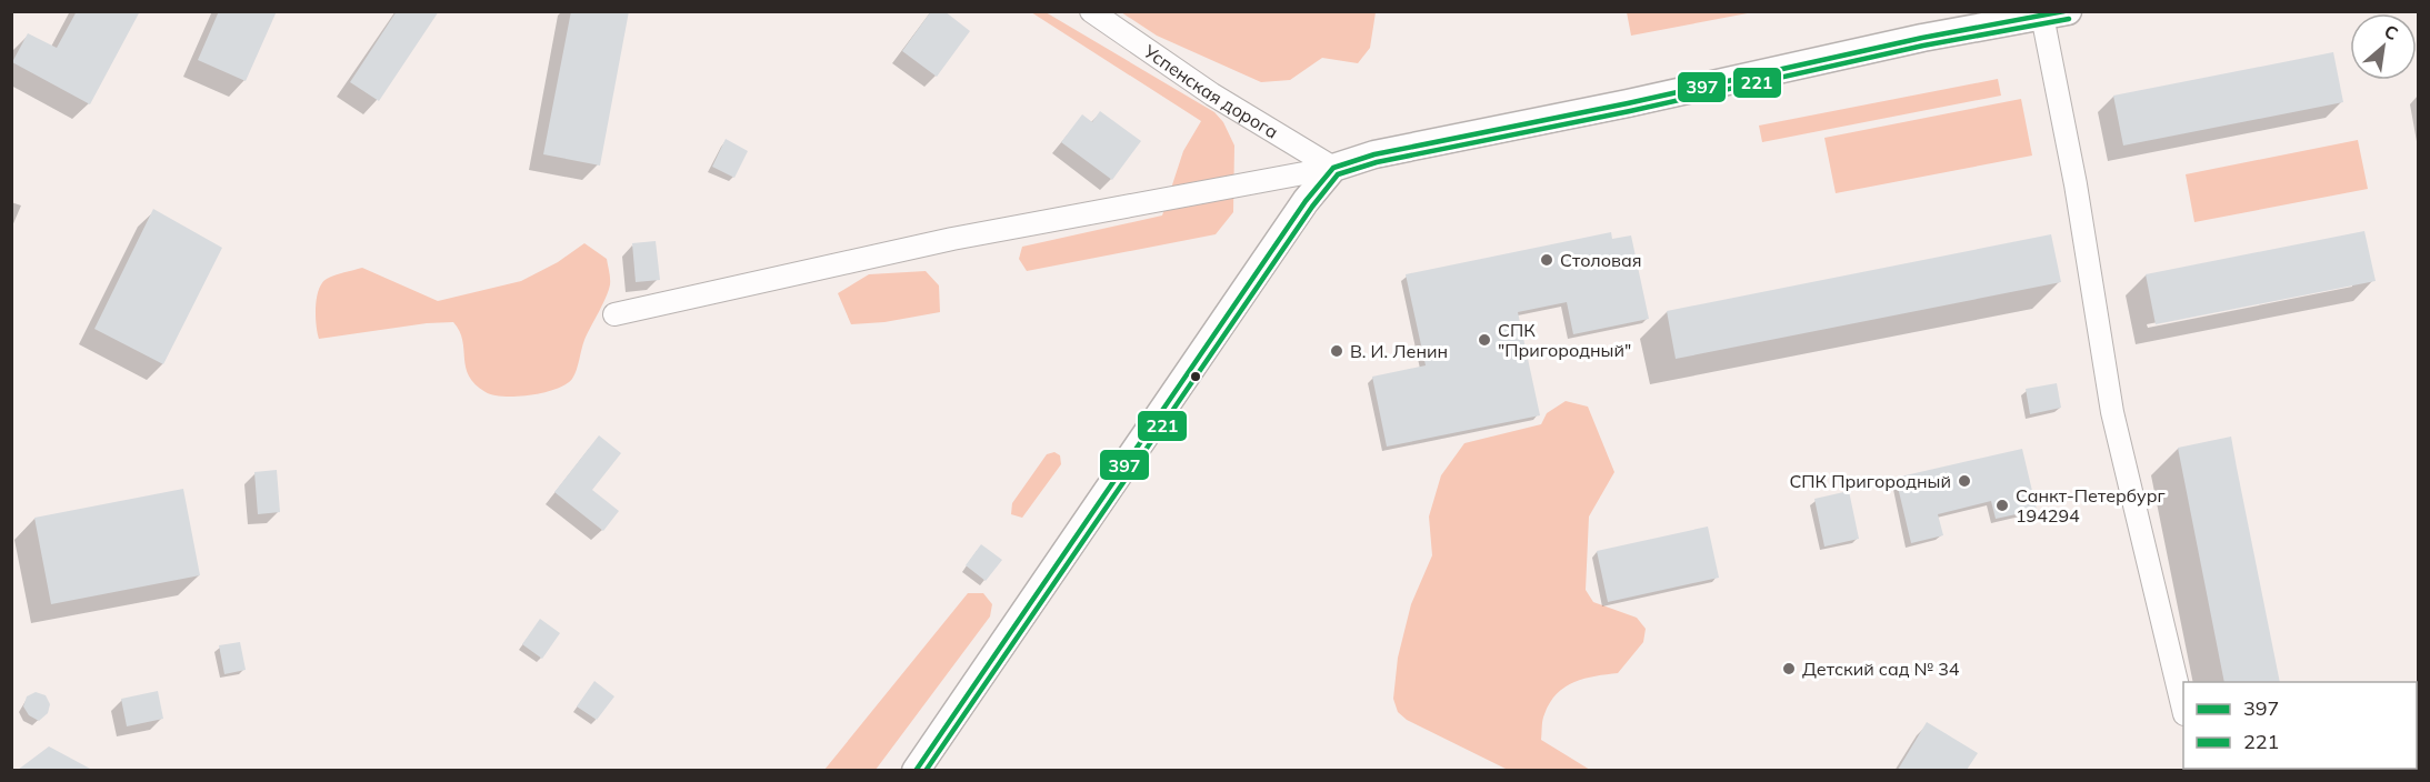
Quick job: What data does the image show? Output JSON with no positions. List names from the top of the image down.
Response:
{
  "streets": {
    "street": ["Успенская дорога"]
  },
  "places": [
    "Столовая",
    "СПК \"Пригородный\"",
    "В. И. Ленин",
    "СПК Пригородный",
    "Санкт-Петербург 194294",
    "Детский сад № 34"
  ],
  "lines": ["transit line 397", "transit line 221"],
  "legend": ["397", "221"],
  "north": "top right"
}
